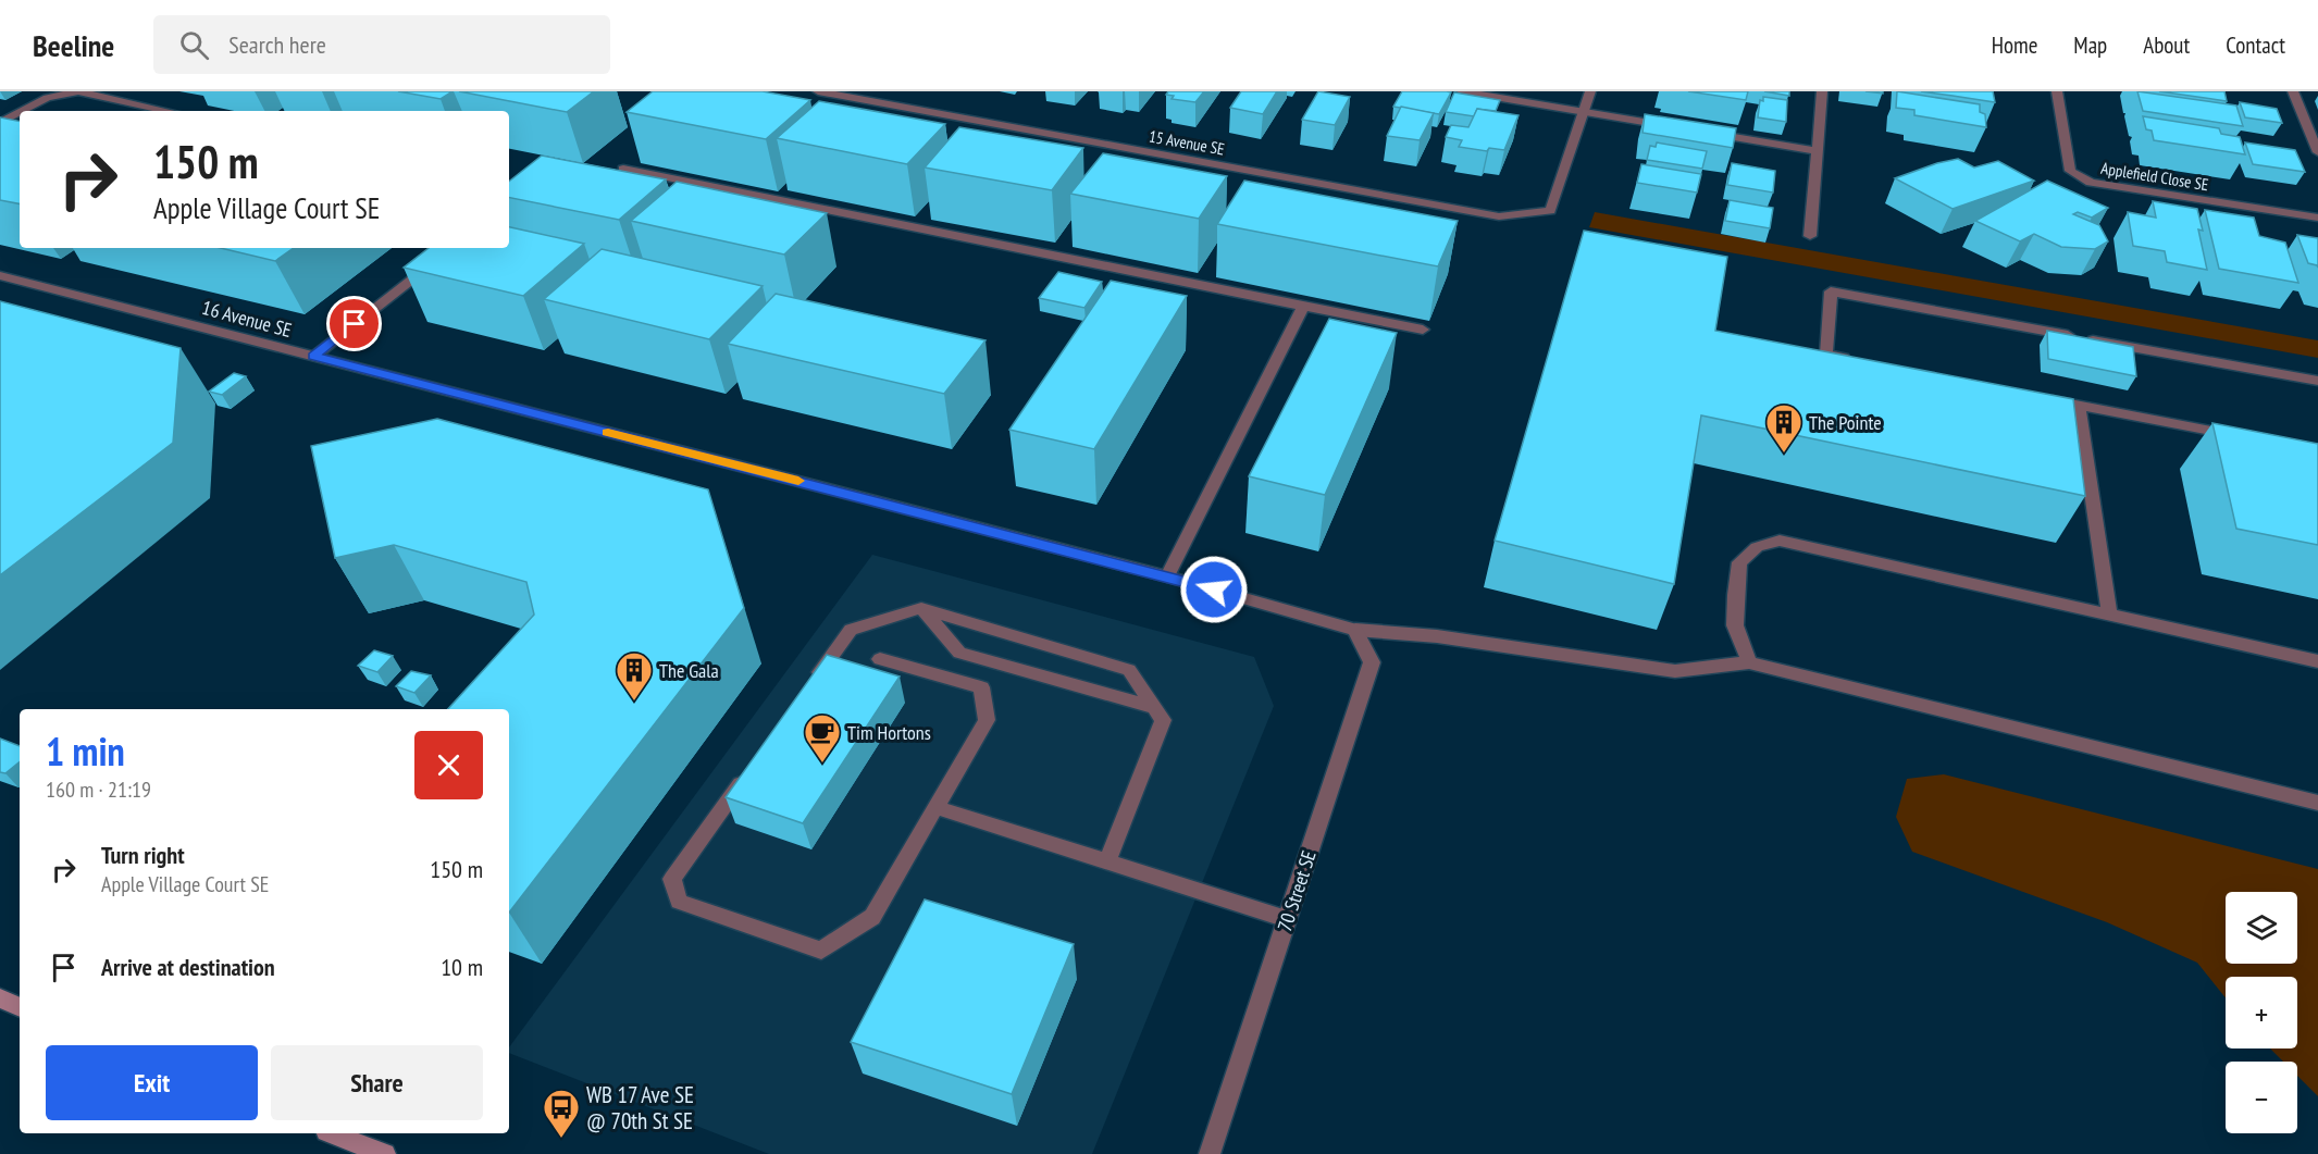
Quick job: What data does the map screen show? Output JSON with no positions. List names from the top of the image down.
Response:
{
  "streets": {
    "street": [
      "15 Avenue SE",
      "Applefield Close SE",
      "16 Avenue SE",
      "70 Street SE"
    ]
  },
  "crossings": [
    ["16 Avenue SE", "70 Street SE"]
  ],
  "places": {
    "building": ["The Pointe", "The Gala"],
    "cafe": ["Tim Hortons"],
    "bus stop": ["WB 17 Ave SE @ 70th St SE"]
  },
  "page": {
    "header": "Beeline",
    "search": "Search here",
    "nav": [
      "Home",
      "Map",
      "About",
      "Contact"
    ],
    "turn": ["150 m", "Apple Village Court SE"],
    "heading": ["1 min", "160 m · 21:19"],
    "list": [
      {
        "name": "Turn right",
        "note": "Apple Village Court SE",
        "value": "150 m"
      },
      {
        "name": "Arrive at destination",
        "value": "10 m"
      }
    ],
    "map_buttons": ["+", "−"],
    "buttons": ["Exit", "Share"]
  }
}
